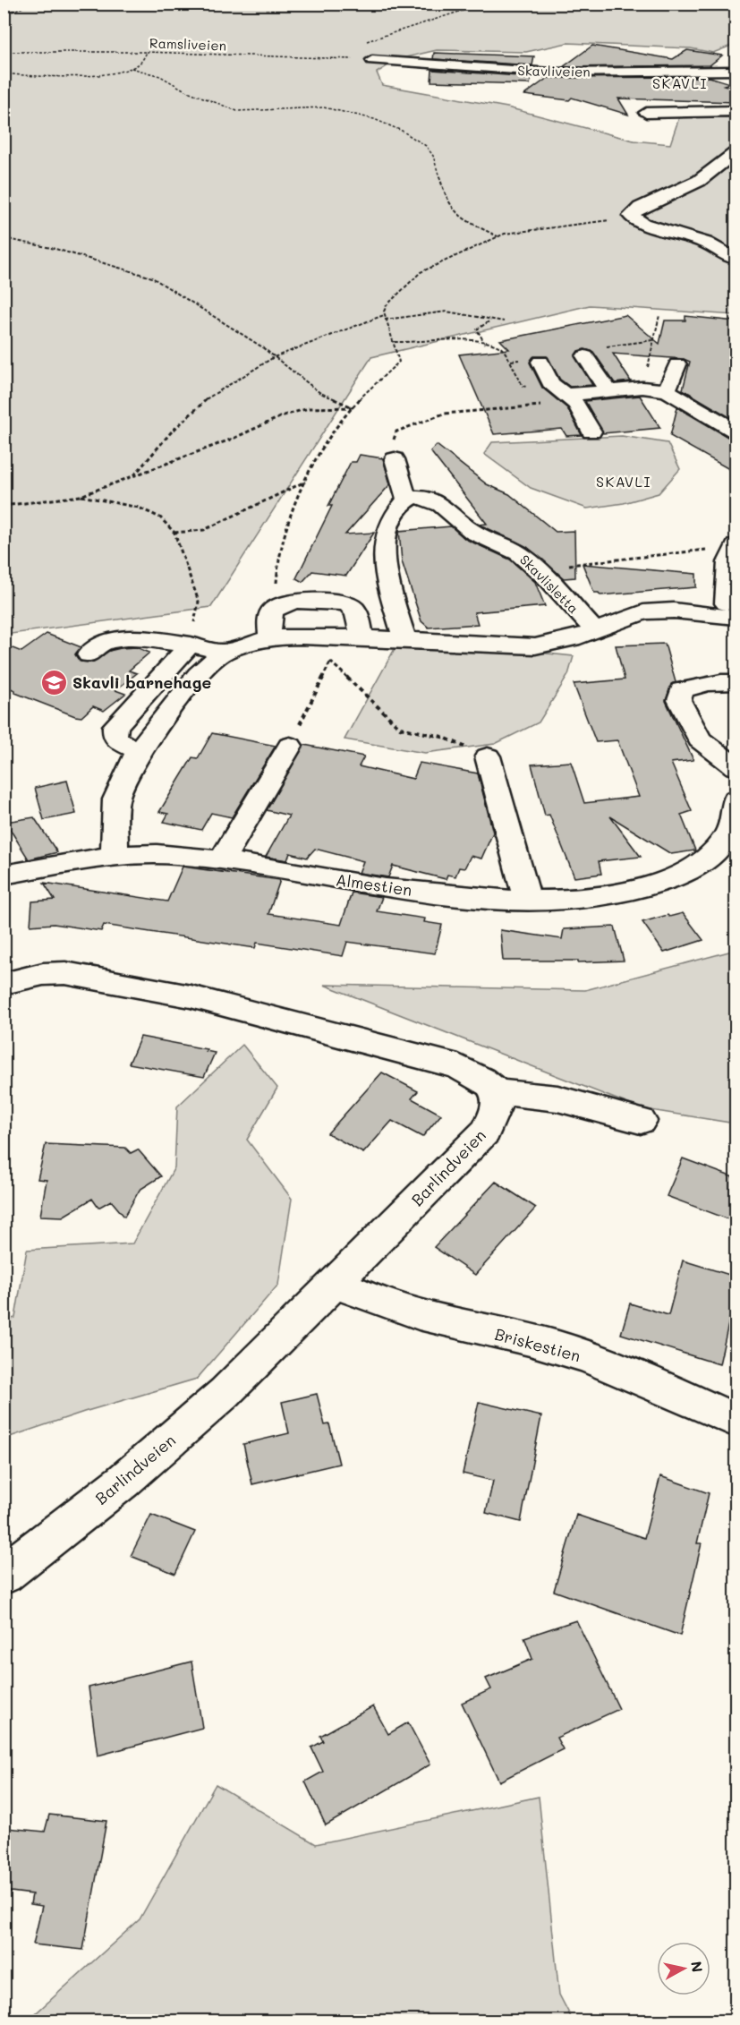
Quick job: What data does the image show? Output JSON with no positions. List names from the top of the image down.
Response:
{
  "streets": {
    "street": [
      "Skavliveien",
      "Skavlisletta",
      "Almestien",
      "Barlindveien",
      "Briskestien"
    ],
    "path": ["Ramsliveien"]
  },
  "crossings": [
    ["Ramsliveien", "Skavliveien"],
    ["Skavlisletta", "Almestien"],
    ["Barlindveien", "Briskestien"]
  ],
  "districts": ["SKAVLI", "SKAVLI"],
  "places": {
    "school or university": ["Skavli barnehage"]
  },
  "north": "right"
}
